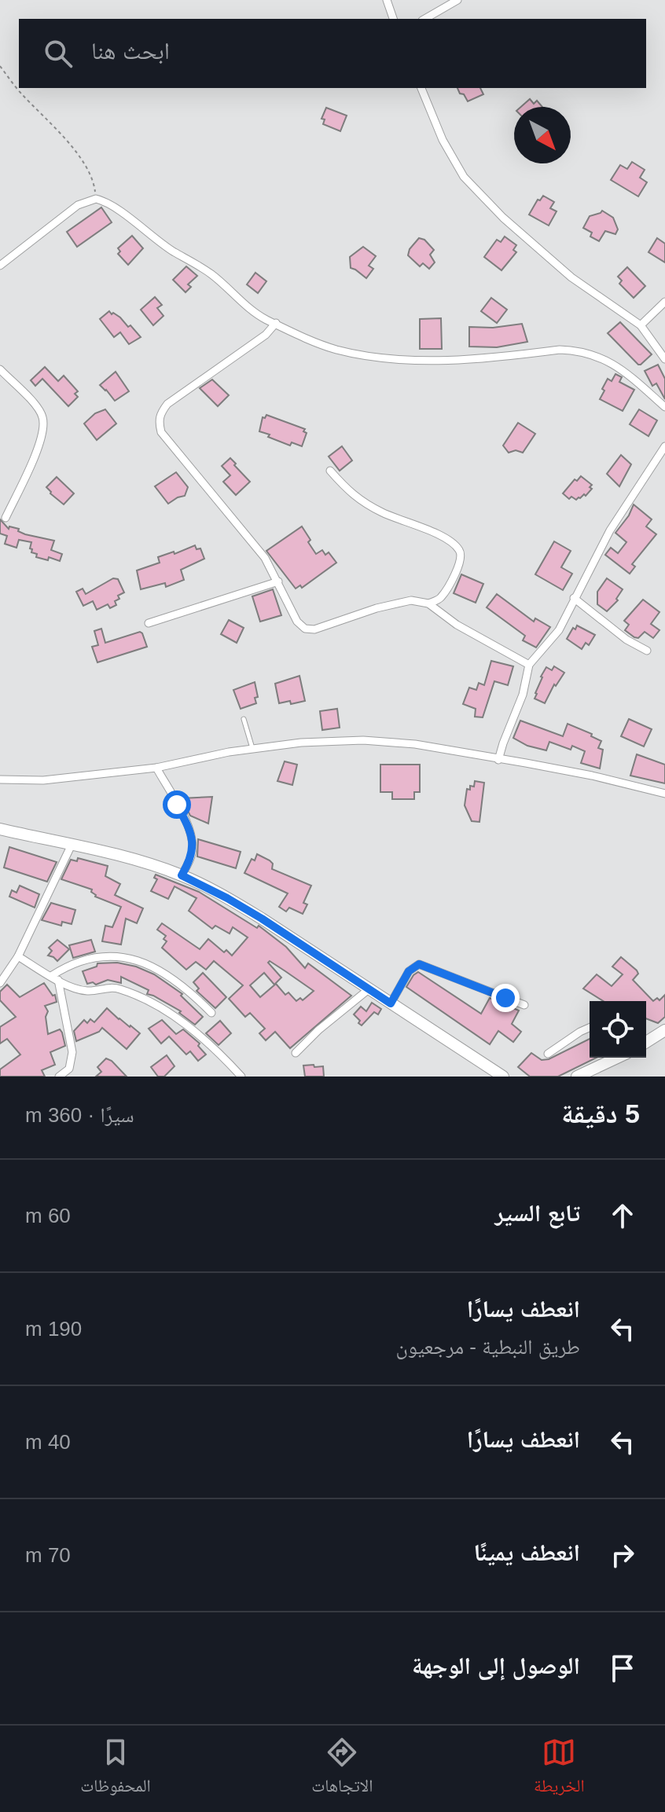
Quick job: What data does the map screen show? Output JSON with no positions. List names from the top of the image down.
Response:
{
  "north": "bottom right",
  "page": {
    "search": "ابحث هنا",
    "heading": ["5 دقيقة", "سيرًا · 360 m"],
    "list": [
      ["تابع السير", "60 m"],
      ["انعطف يسارًا", "طريق النبطية - مرجعيون", "190 m"],
      ["انعطف يسارًا", "40 m"],
      ["انعطف يمينًا", "70 m"],
      "الوصول إلى الوجهة"
    ],
    "nav": ["الخريطة", "الاتجاهات", "المحفوظات"]
  }
}
